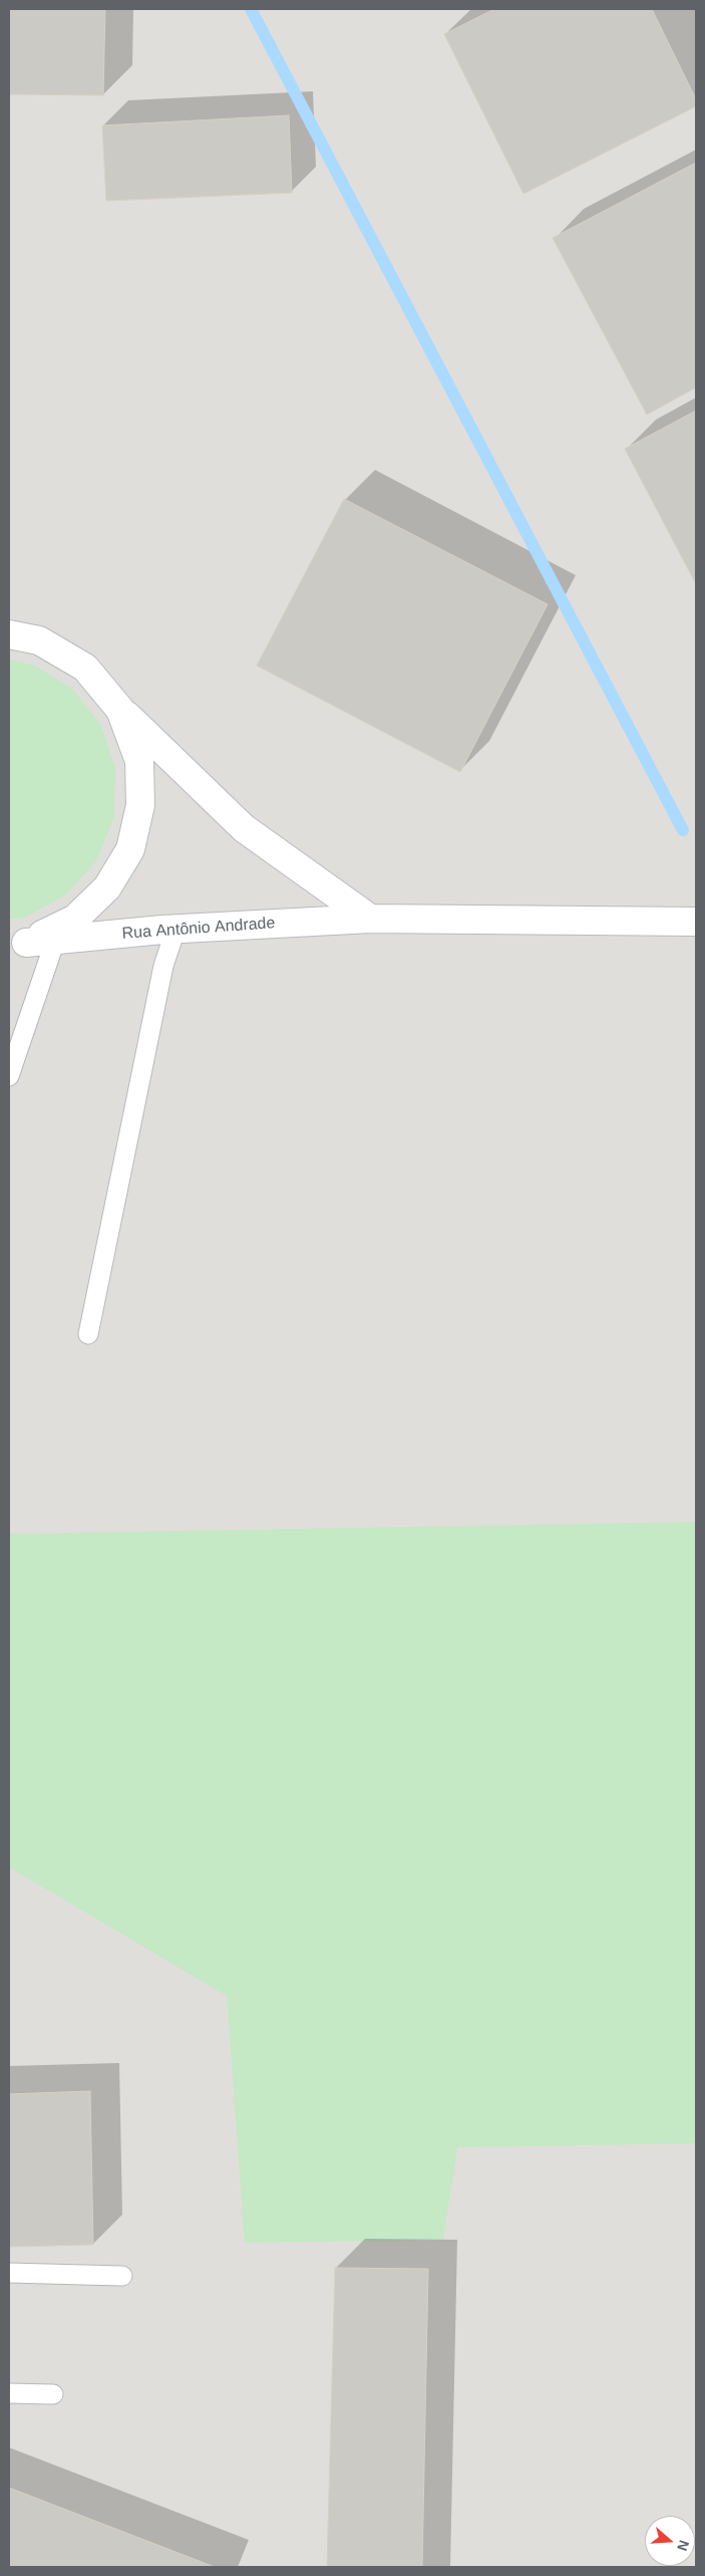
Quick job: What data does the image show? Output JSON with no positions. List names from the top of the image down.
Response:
{
  "streets": {
    "street": ["Rua Antônio Andrade"]
  },
  "north": "right"
}
